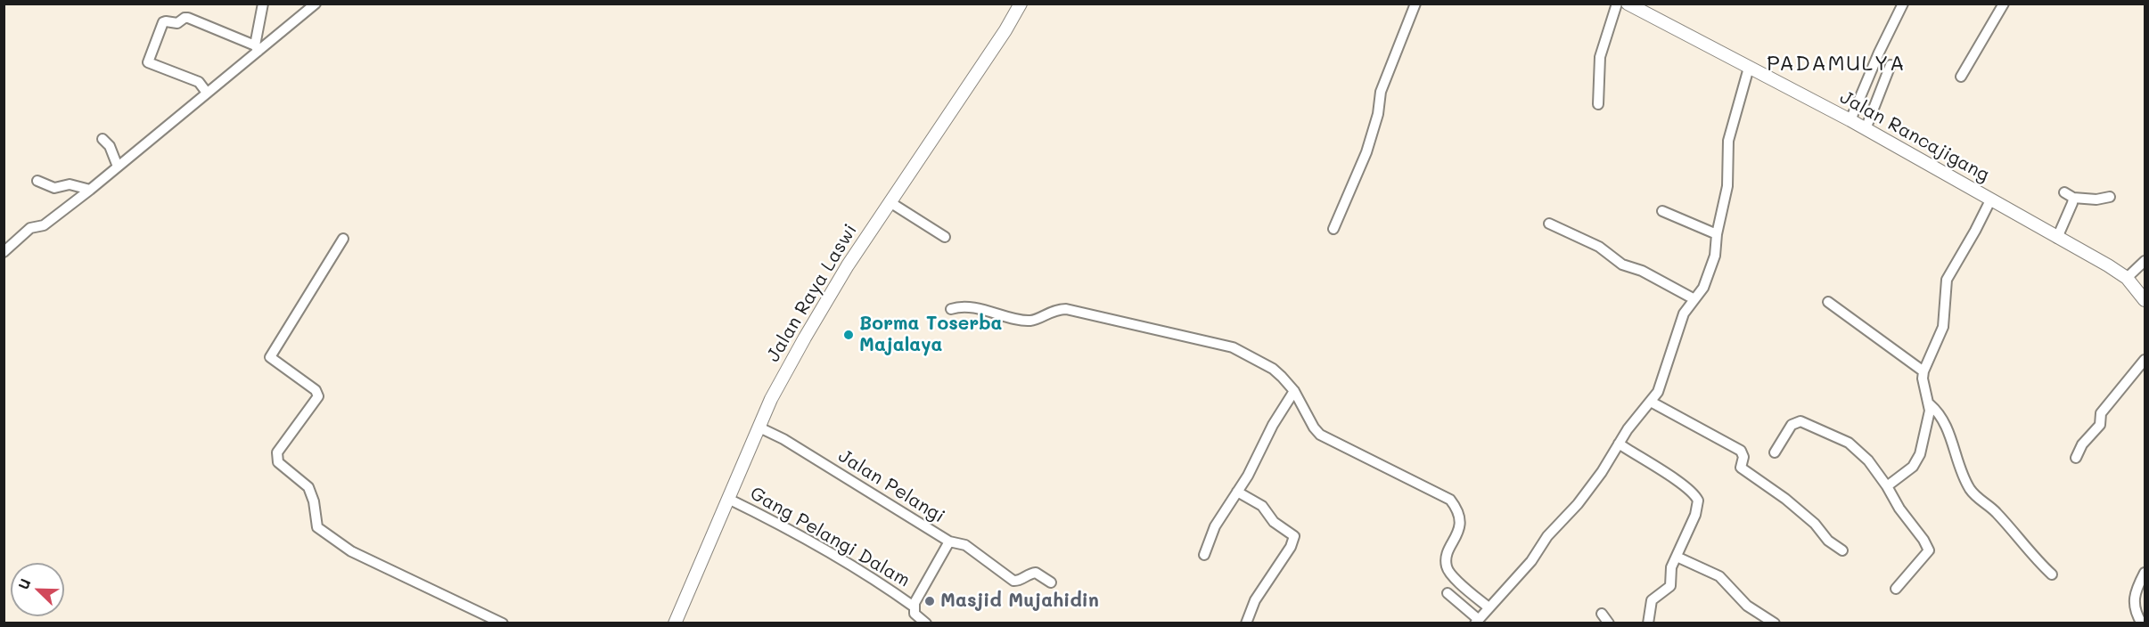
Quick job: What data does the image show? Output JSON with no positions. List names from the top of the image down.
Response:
{
  "streets": {
    "main road": ["Jalan Rancajigang", "Jalan Raya Laswi"],
    "street": ["Jalan Pelangi", "Gang Pelangi Dalam"]
  },
  "crossings": [
    ["Jalan Raya Laswi", "Jalan Pelangi"],
    ["Jalan Raya Laswi", "Gang Pelangi Dalam"],
    ["Jalan Pelangi", "Gang Pelangi Dalam"]
  ],
  "districts": ["PADAMULYA"],
  "places": ["Borma Toserba Majalaya", "Masjid Mujahidin"],
  "north": "top left"
}
